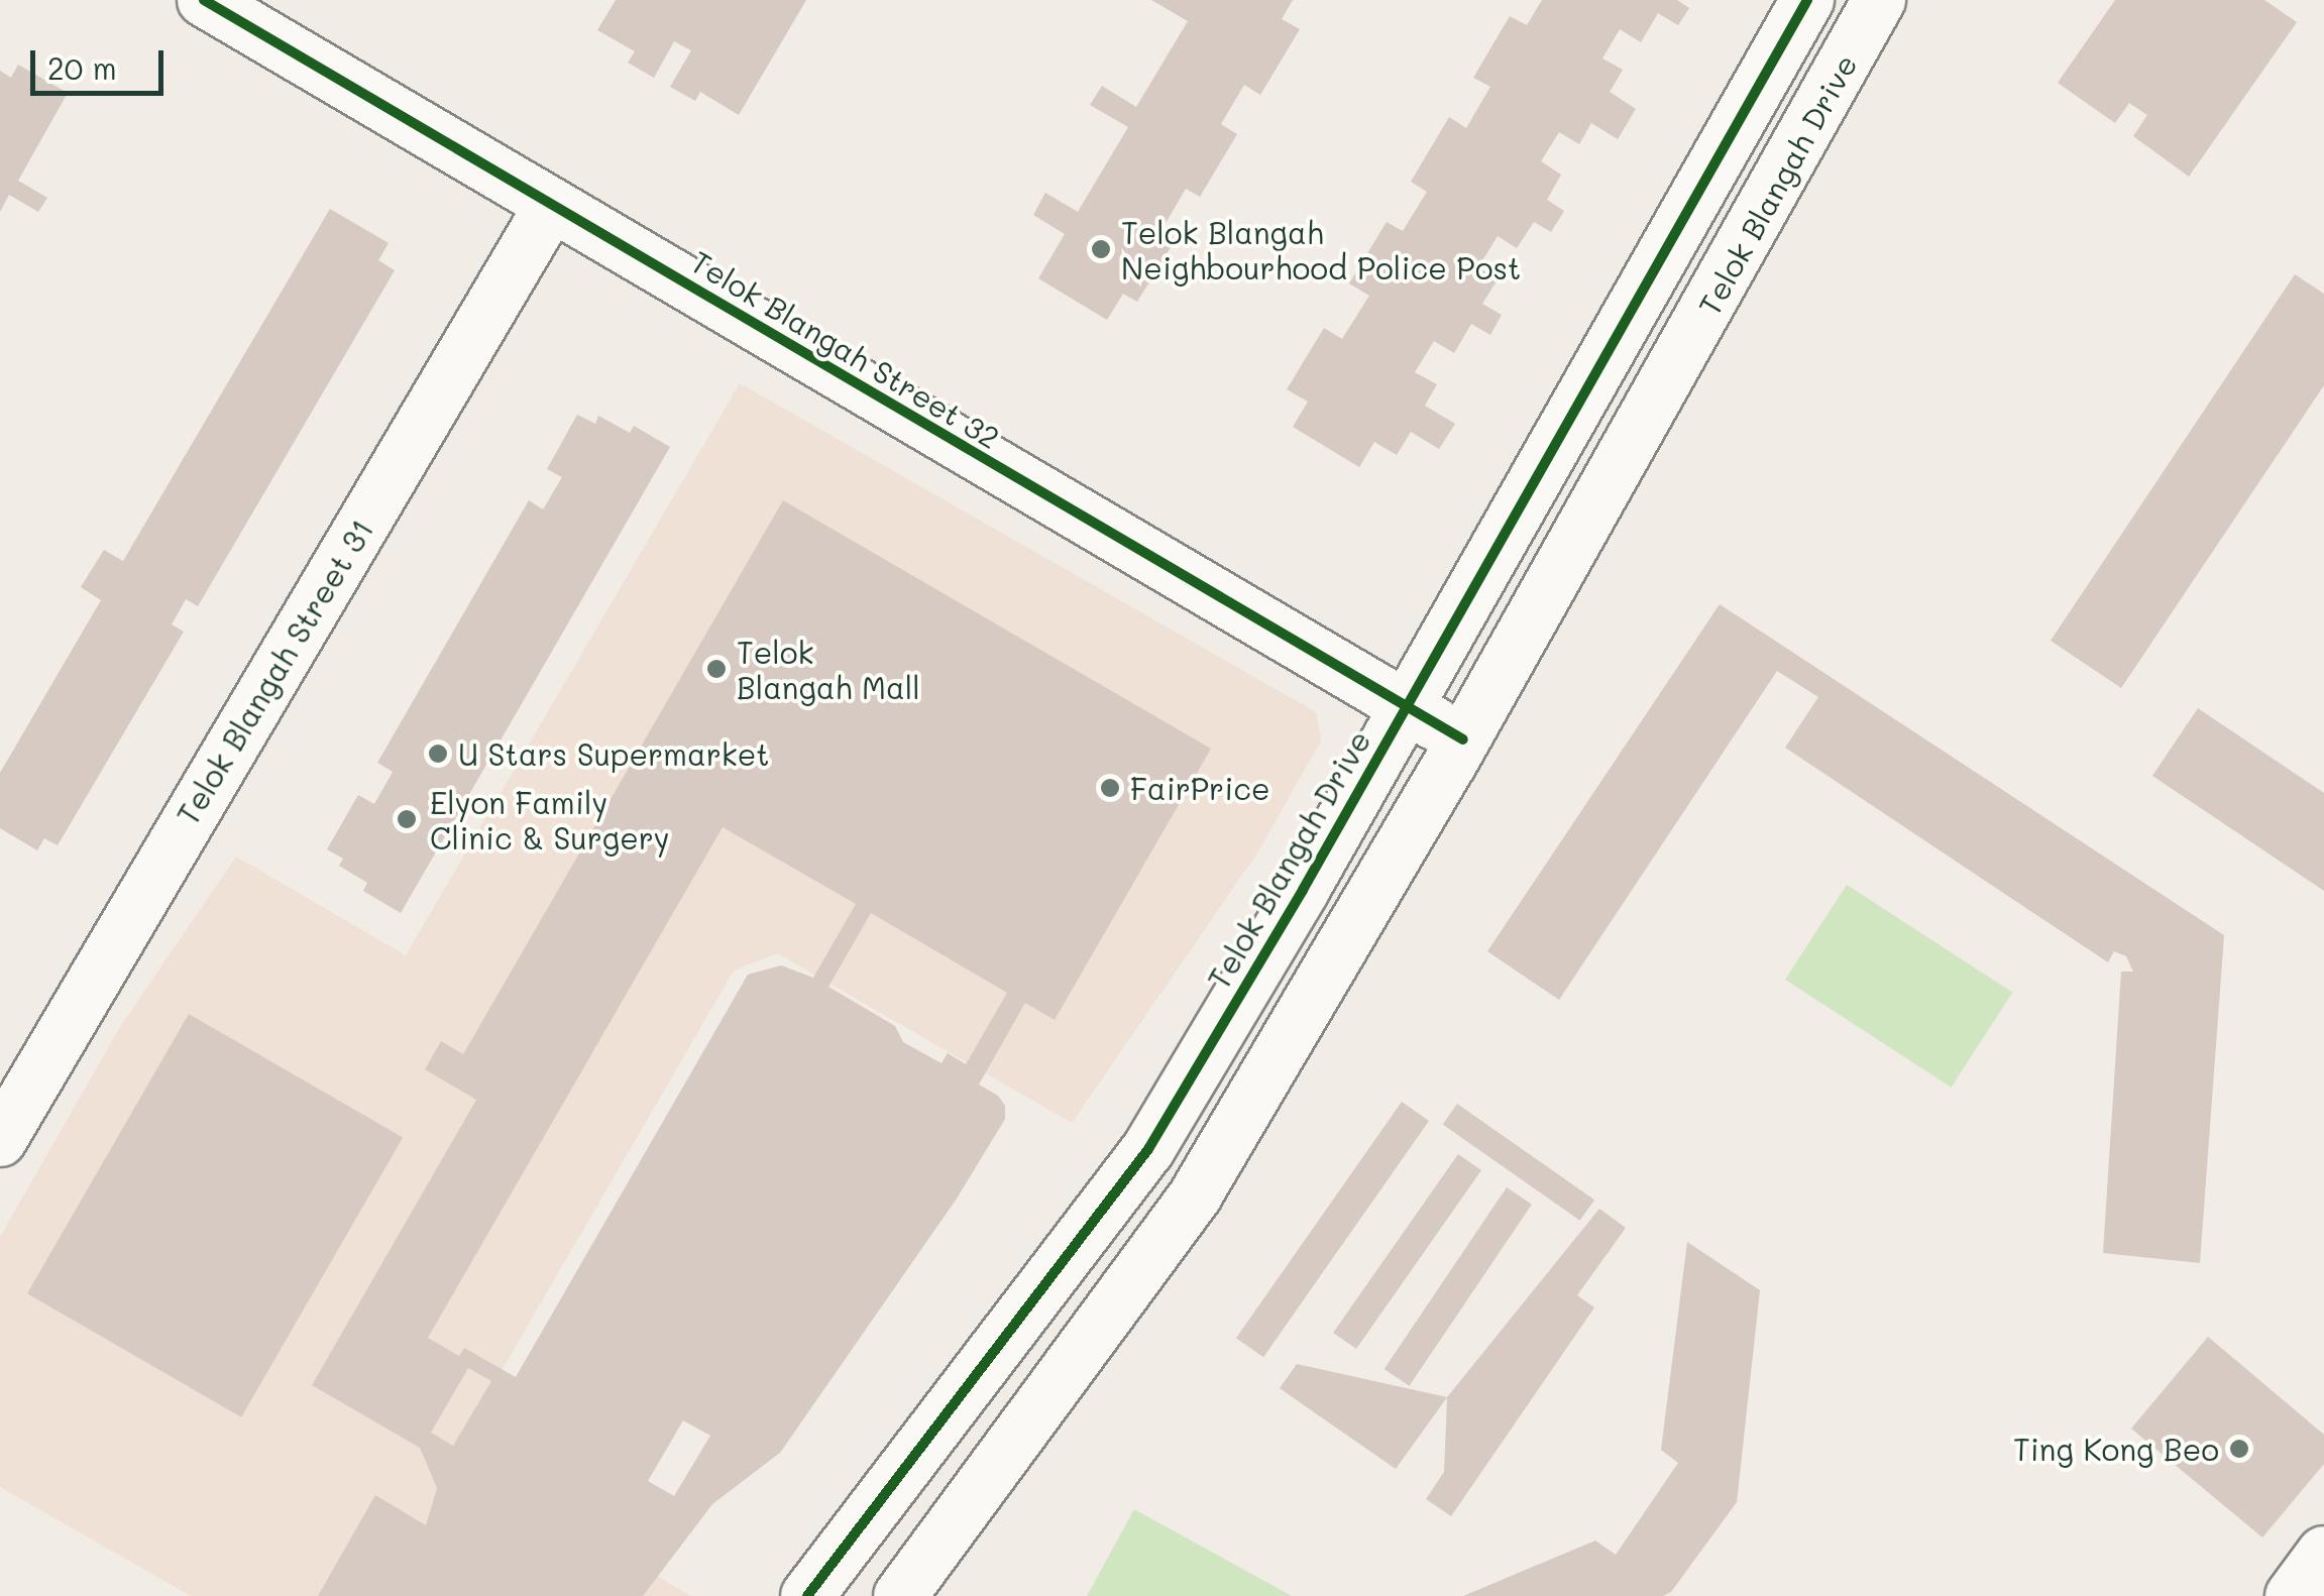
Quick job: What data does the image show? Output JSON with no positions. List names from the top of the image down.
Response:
{
  "streets": {
    "street": ["Telok Blangah Drive", "Telok Blangah Street 32", "Telok Blangah Street 31"]
  },
  "crossings": [
    ["Telok Blangah Drive", "Telok Blangah Street 32"],
    ["Telok Blangah Street 32", "Telok Blangah Street 31"]
  ],
  "places": [
    "Telok Blangah Neighbourhood Police Post",
    "Telok Blangah Mall",
    "U Stars Supermarket",
    "FairPrice",
    "Elyon Family Clinic & Surgery",
    "Ting Kong Beo"
  ],
  "scale_bar": "20 m"
}
